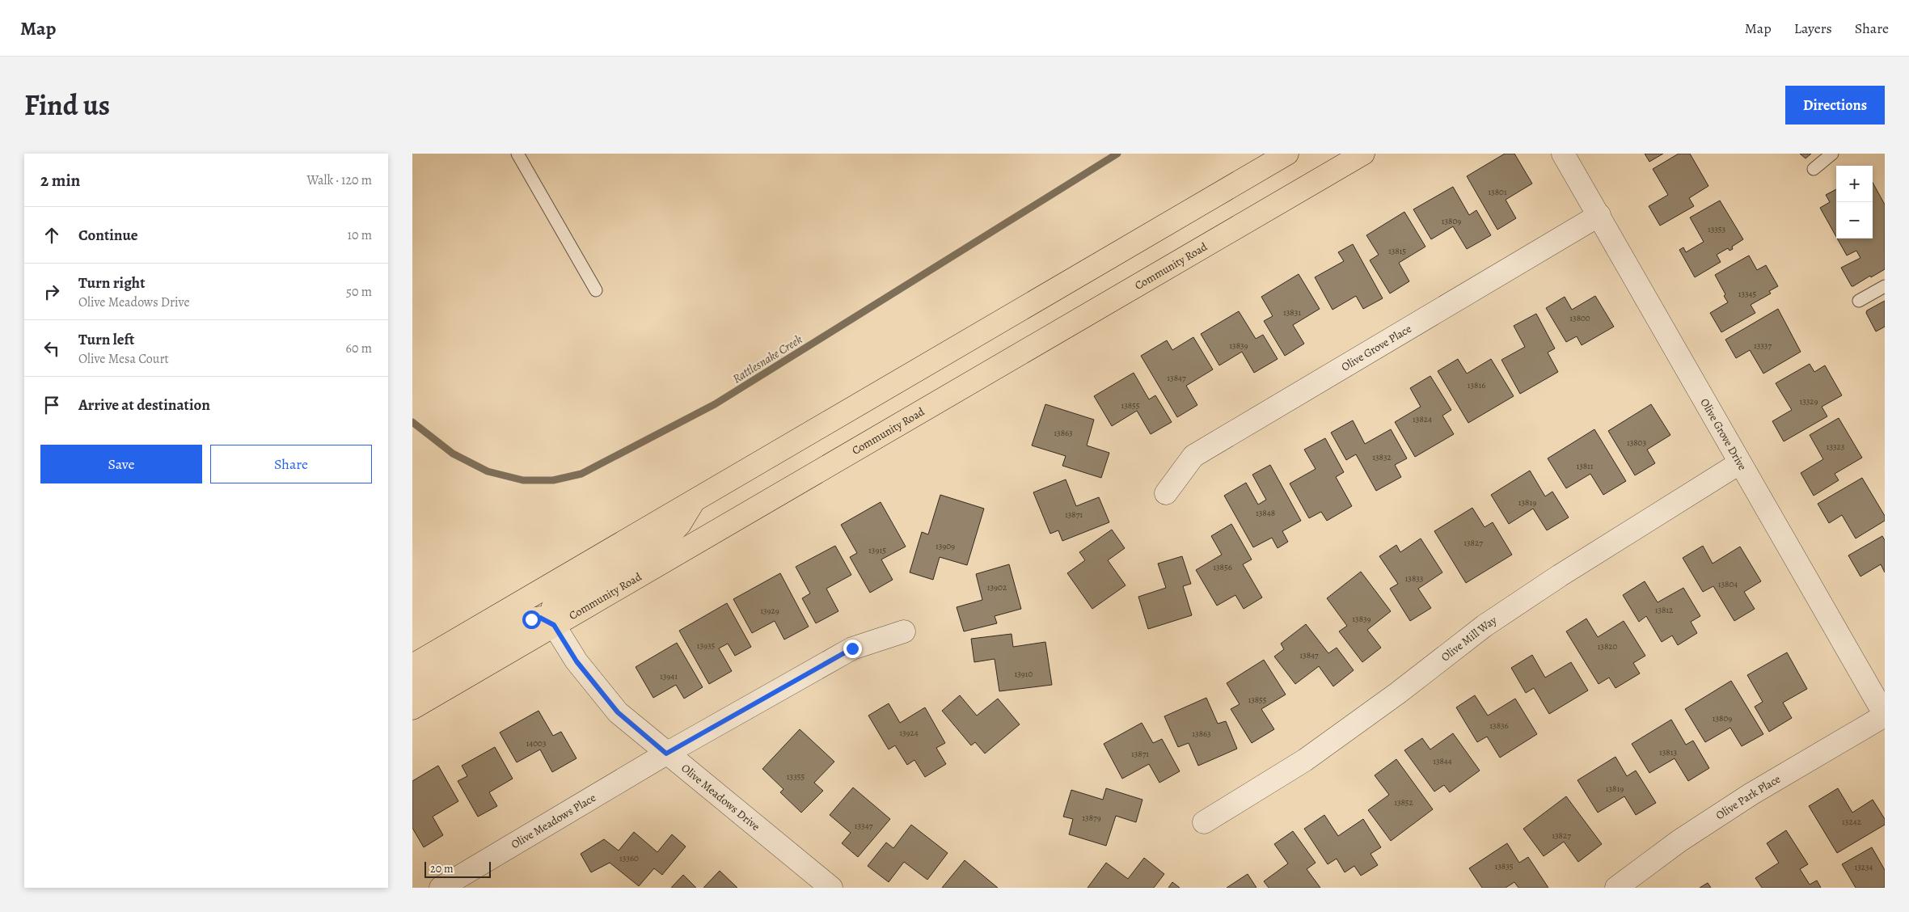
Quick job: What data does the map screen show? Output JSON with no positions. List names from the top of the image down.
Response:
{
  "streets": {
    "main road": ["Community Road"],
    "street": [
      "Olive Grove Place",
      "Olive Grove Drive",
      "Olive Mill Way",
      "Olive Meadows Drive",
      "Olive Park Place",
      "Olive Meadows Place"
    ]
  },
  "crossings": [
    ["Community Road", "Olive Meadows Drive"],
    ["Olive Grove Place", "Olive Grove Drive"],
    ["Olive Grove Drive", "Olive Mill Way"],
    ["Olive Grove Drive", "Olive Park Place"],
    ["Olive Meadows Drive", "Olive Meadows Place"]
  ],
  "water": ["Rattlesnake Creek"],
  "house_numbers": [
    "13801",
    "13809",
    "13353",
    "13815",
    "13345",
    "13831",
    "13800",
    "13839",
    "13337",
    "13847",
    "13816",
    "13329",
    "13855",
    "13824",
    "13863",
    "13803",
    "13323",
    "13832",
    "13811",
    "13819",
    "13848",
    "13871",
    "13827",
    "13909",
    "13915",
    "13856",
    "13833",
    "13804",
    "13902",
    "13812",
    "13929",
    "13839",
    "13935",
    "13820",
    "13847",
    "13910",
    "13941",
    "13855",
    "13809",
    "13836",
    "13924",
    "13863",
    "14003",
    "13813",
    "13871",
    "13844",
    "13355",
    "13819",
    "13852",
    "13879",
    "13242",
    "13347",
    "13827",
    "13360",
    "13835",
    "13234"
  ],
  "scale_bar": "20 m",
  "page": {
    "header": "Map",
    "nav": ["Map", "Layers", "Share"],
    "title": "Find us",
    "buttons": [
      "Directions",
      ["Save", "Share"]
    ],
    "heading": ["2 min", "Walk · 120 m"],
    "map_buttons": ["+", "−"],
    "list": [
      ["Continue", "10 m"],
      ["Turn right", "Olive Meadows Drive", "50 m"],
      ["Turn left", "Olive Mesa Court", "60 m"],
      "Arrive at destination"
    ],
    "scale": "20 m"
  }
}
